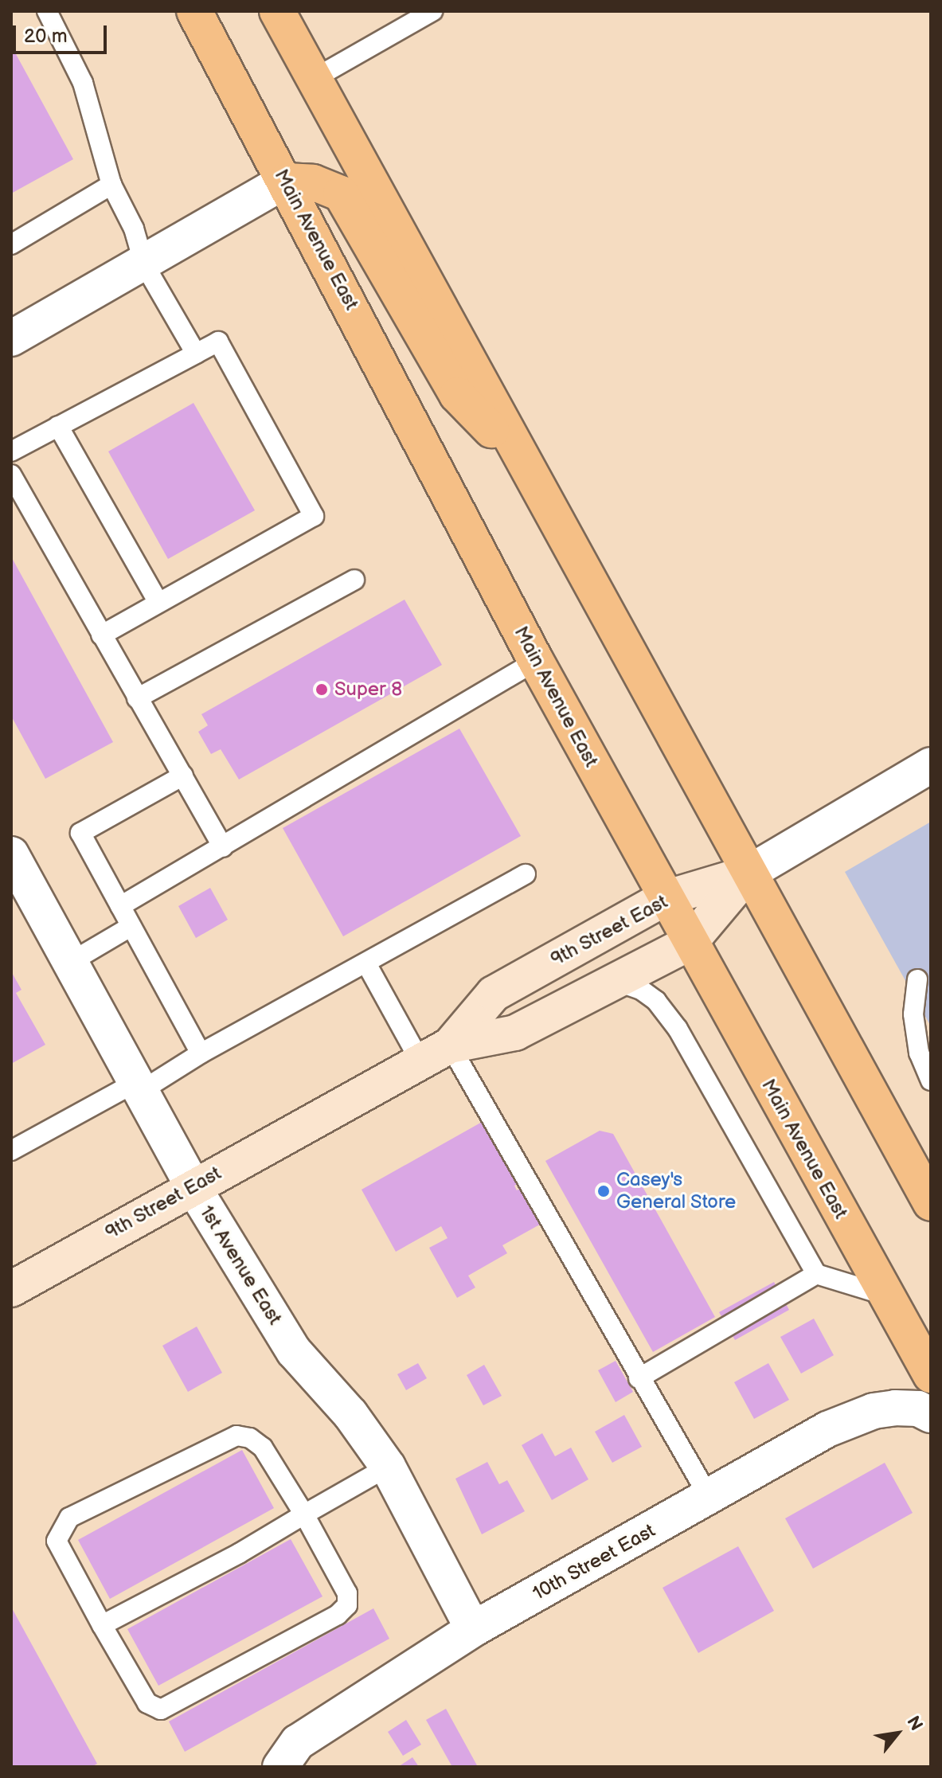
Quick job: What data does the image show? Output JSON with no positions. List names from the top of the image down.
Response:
{
  "streets": {
    "main road": ["Main Avenue East", "9th Street East"],
    "street": ["1st Avenue East", "10th Street East"]
  },
  "crossings": [
    ["Main Avenue East", "9th Street East"],
    ["9th Street East", "1st Avenue East"],
    ["1st Avenue East", "10th Street East"]
  ],
  "places": ["Super 8", "Casey's General Store"],
  "scale_bar": "20 m",
  "north": "top right"
}
